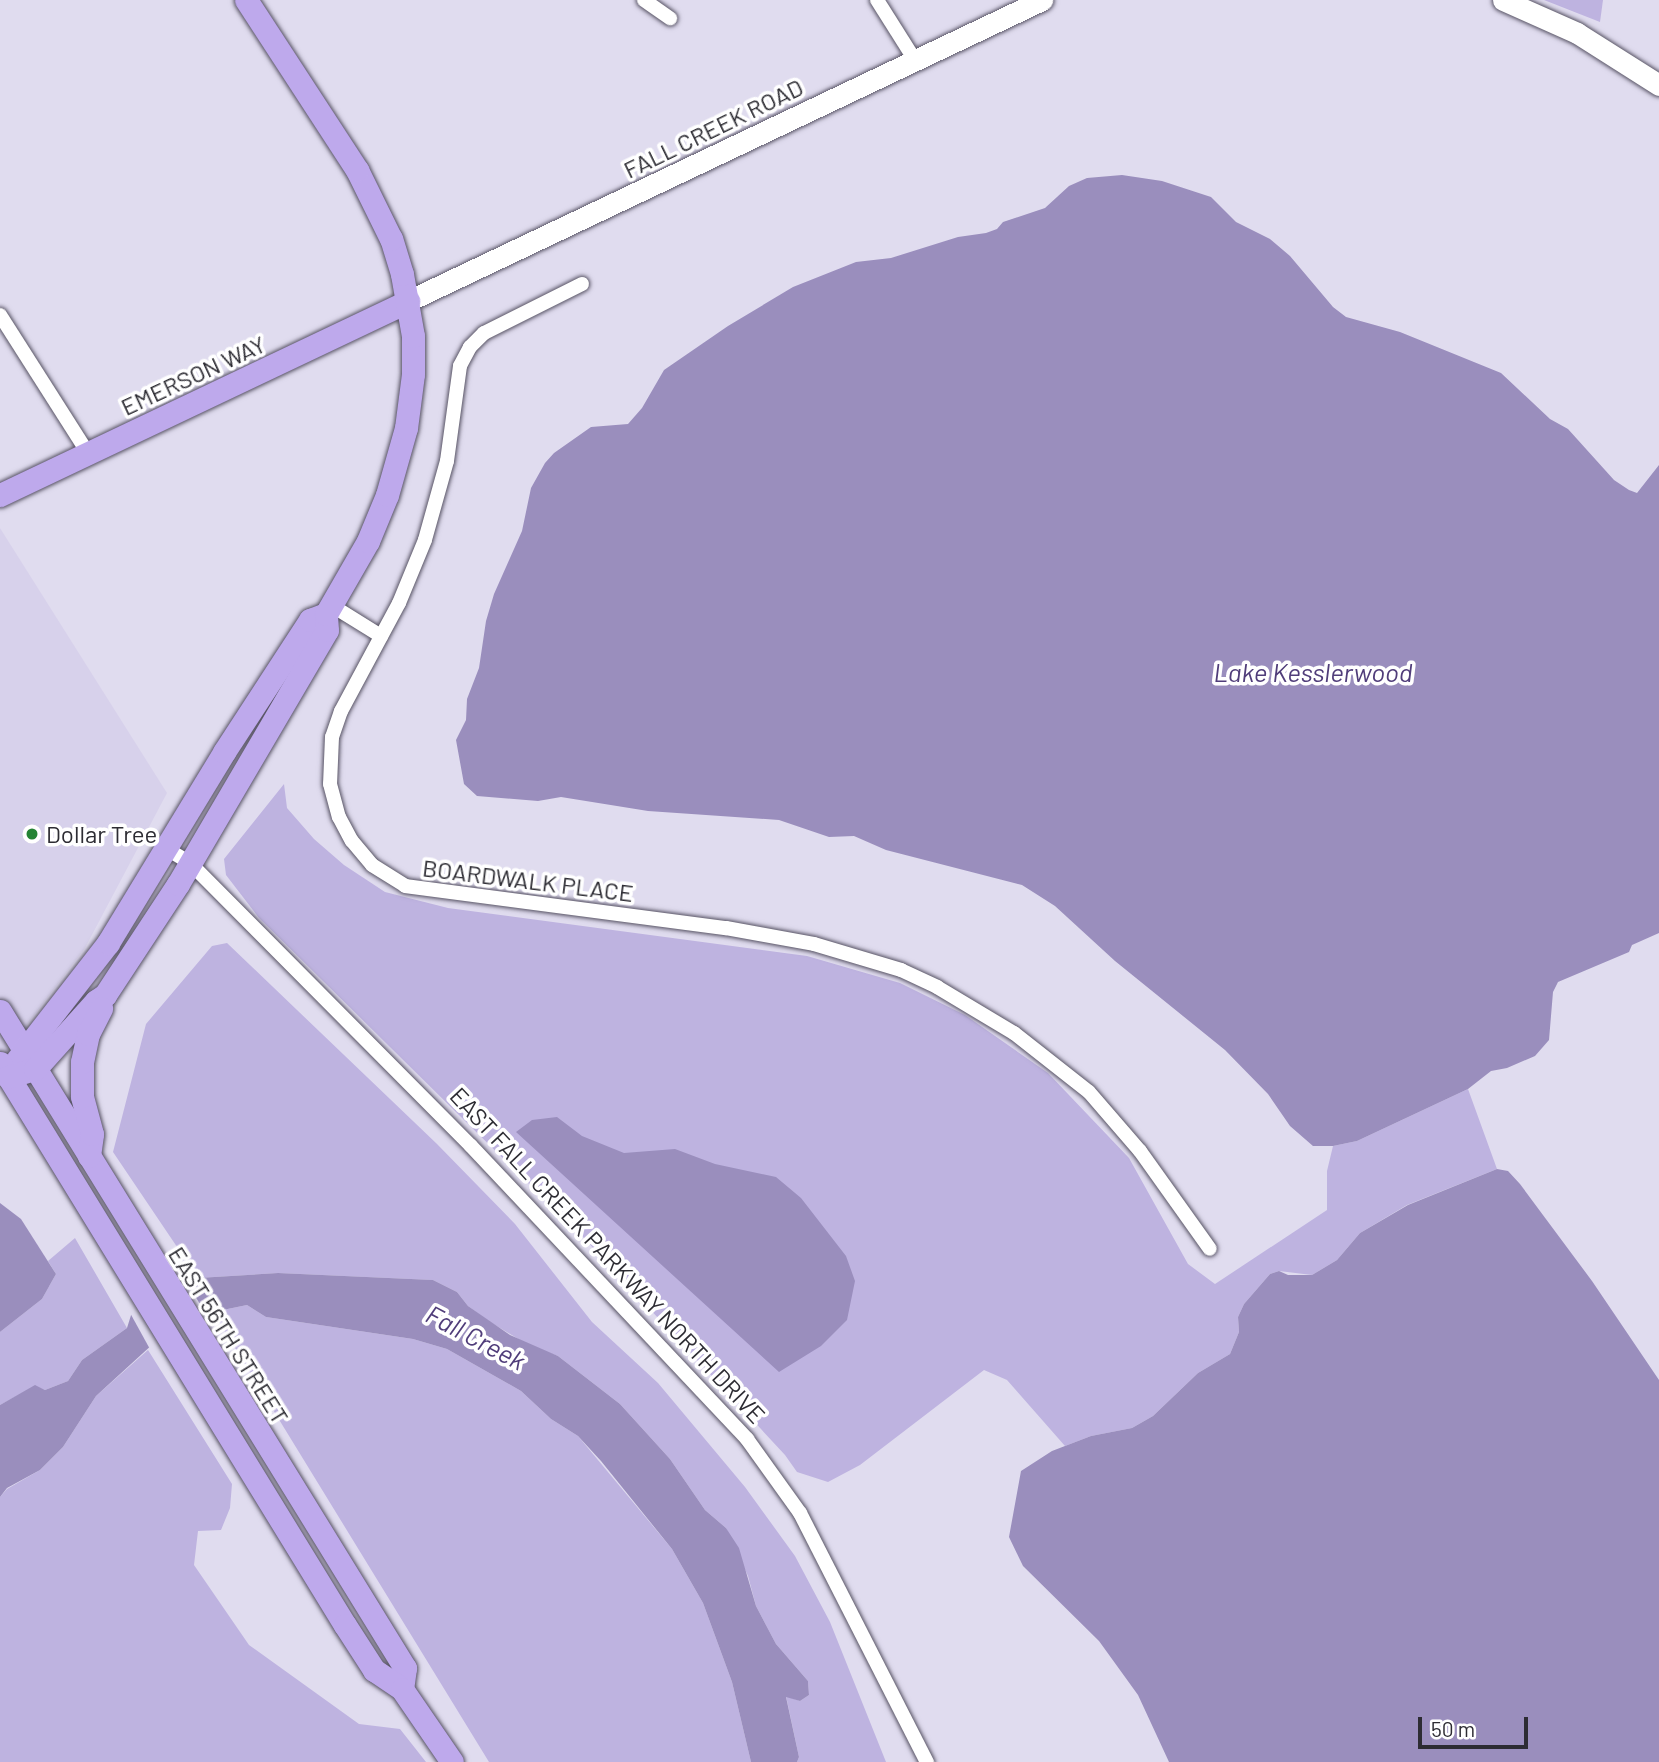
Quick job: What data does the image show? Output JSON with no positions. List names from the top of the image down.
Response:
{
  "streets": {
    "main road": ["FALL CREEK ROAD", "EMERSON WAY", "EAST 56TH STREET"],
    "street": ["BOARDWALK PLACE", "EAST FALL CREEK PARKWAY NORTH DRIVE"]
  },
  "crossings": [
    ["FALL CREEK ROAD", "EMERSON WAY"]
  ],
  "water": ["Lake Kesslerwood", "Fall Creek"],
  "places": ["Dollar Tree"],
  "scale_bar": "50 m"
}
